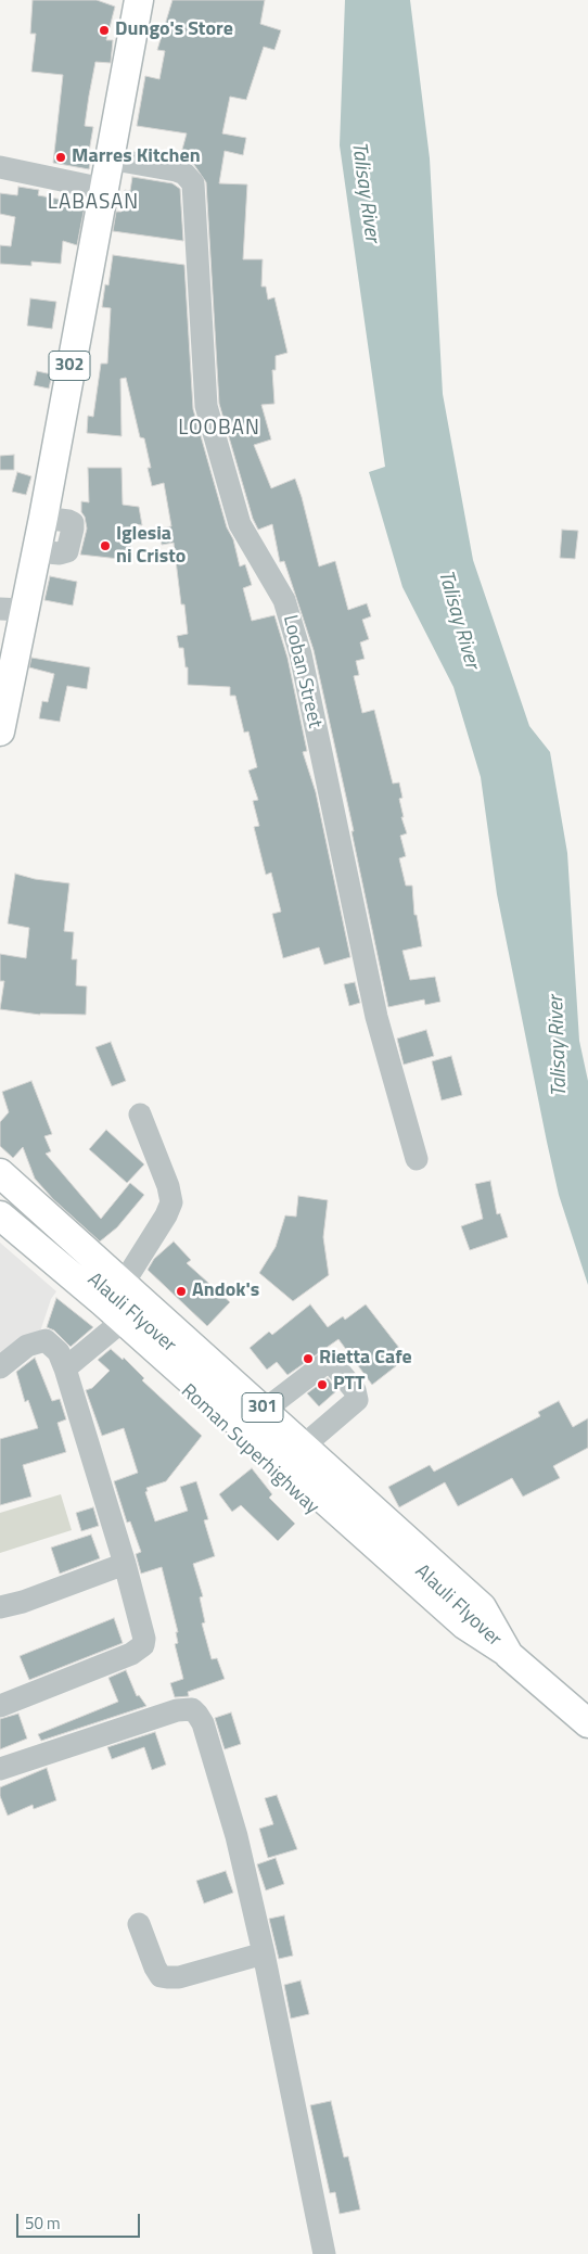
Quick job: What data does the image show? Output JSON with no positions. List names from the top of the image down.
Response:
{
  "streets": {
    "main road": [
      "302",
      "Alauli Flyover",
      "301",
      "Roman Superhighway"
    ],
    "street": ["Looban Street"]
  },
  "crossings": [
    ["302", "Looban Street"],
    ["Alauli Flyover", "Roman Superhighway"]
  ],
  "districts": ["LABASAN", "LOOBAN"],
  "water": ["Talisay River"],
  "places": [
    "Dungo's Store",
    "Marres Kitchen",
    "Iglesia ni Cristo",
    "Andok's",
    "Rietta Cafe",
    "PTT"
  ],
  "scale_bar": "50 m"
}
